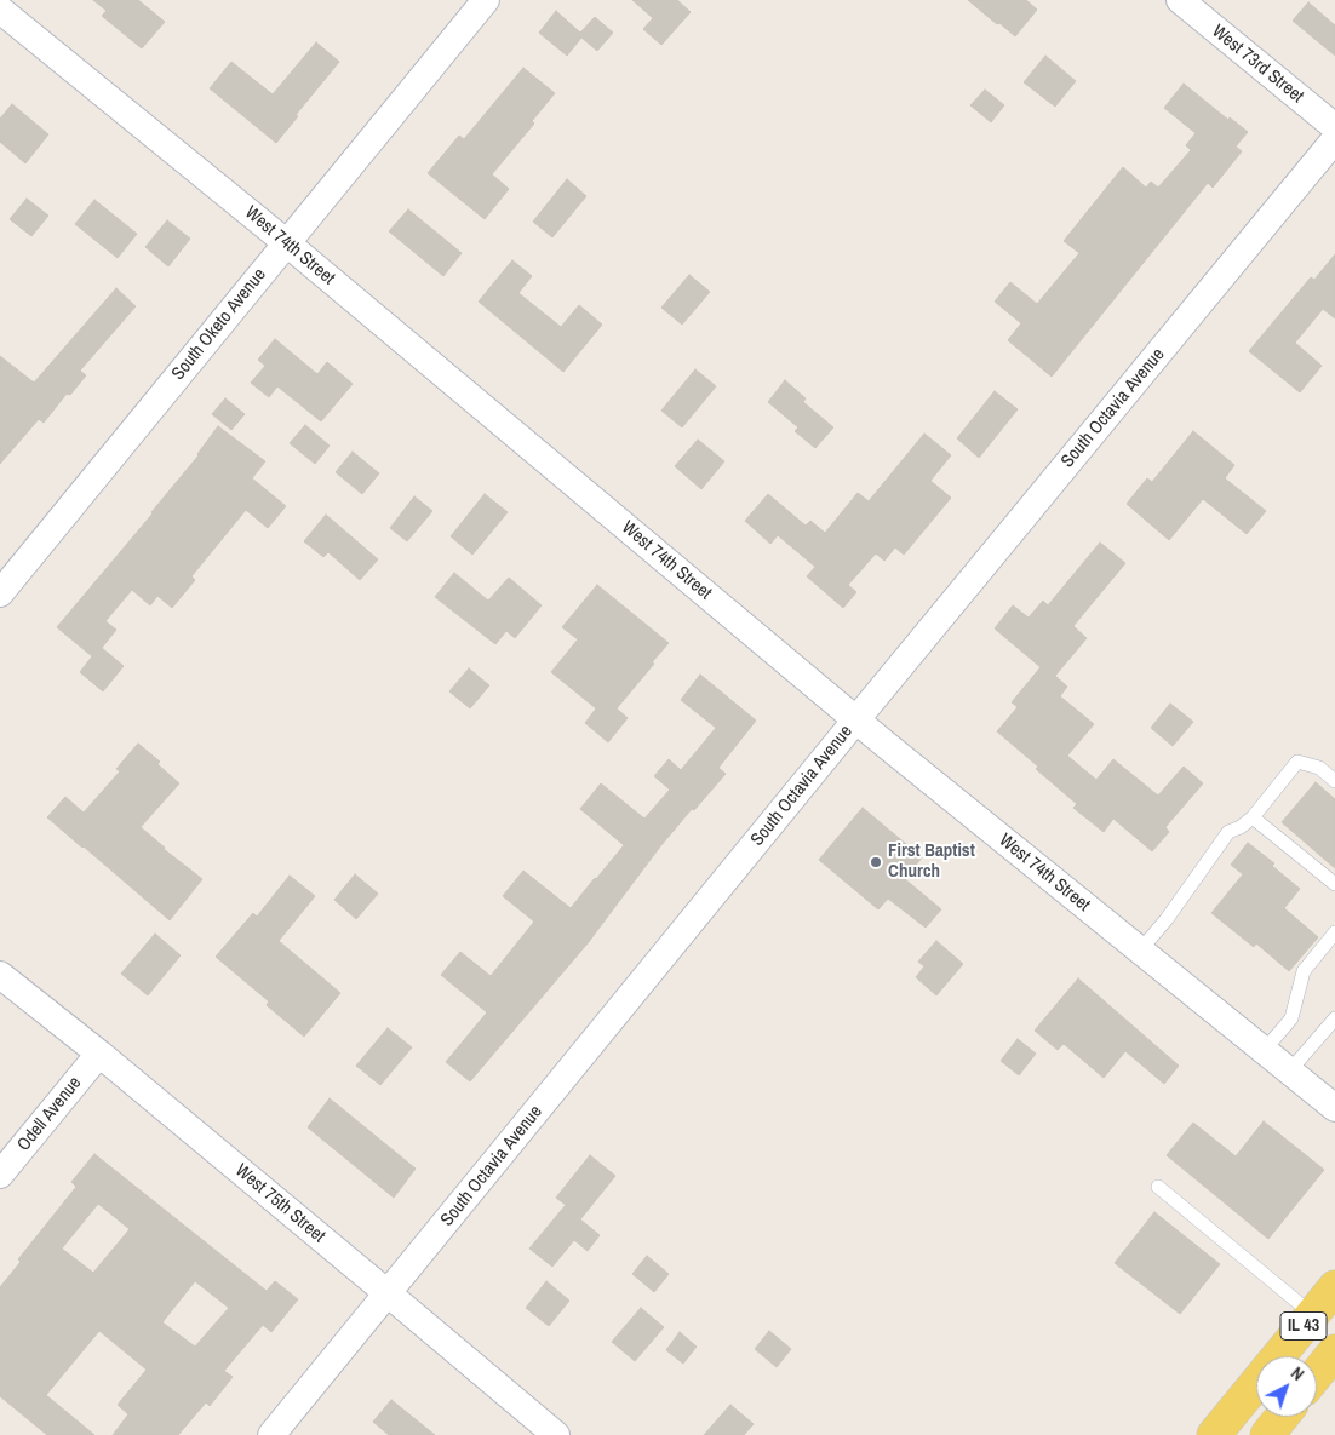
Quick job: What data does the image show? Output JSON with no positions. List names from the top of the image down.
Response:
{
  "streets": {
    "main road": ["IL 43"],
    "street": [
      "West 73rd Street",
      "West 74th Street",
      "South Oketo Avenue",
      "South Octavia Avenue",
      "Odell Avenue",
      "West 75th Street"
    ]
  },
  "crossings": [
    ["West 74th Street", "South Oketo Avenue"],
    ["West 74th Street", "South Octavia Avenue"],
    ["South Octavia Avenue", "West 75th Street"],
    ["Odell Avenue", "West 75th Street"]
  ],
  "places": ["First Baptist Church"],
  "north": "top right"
}
